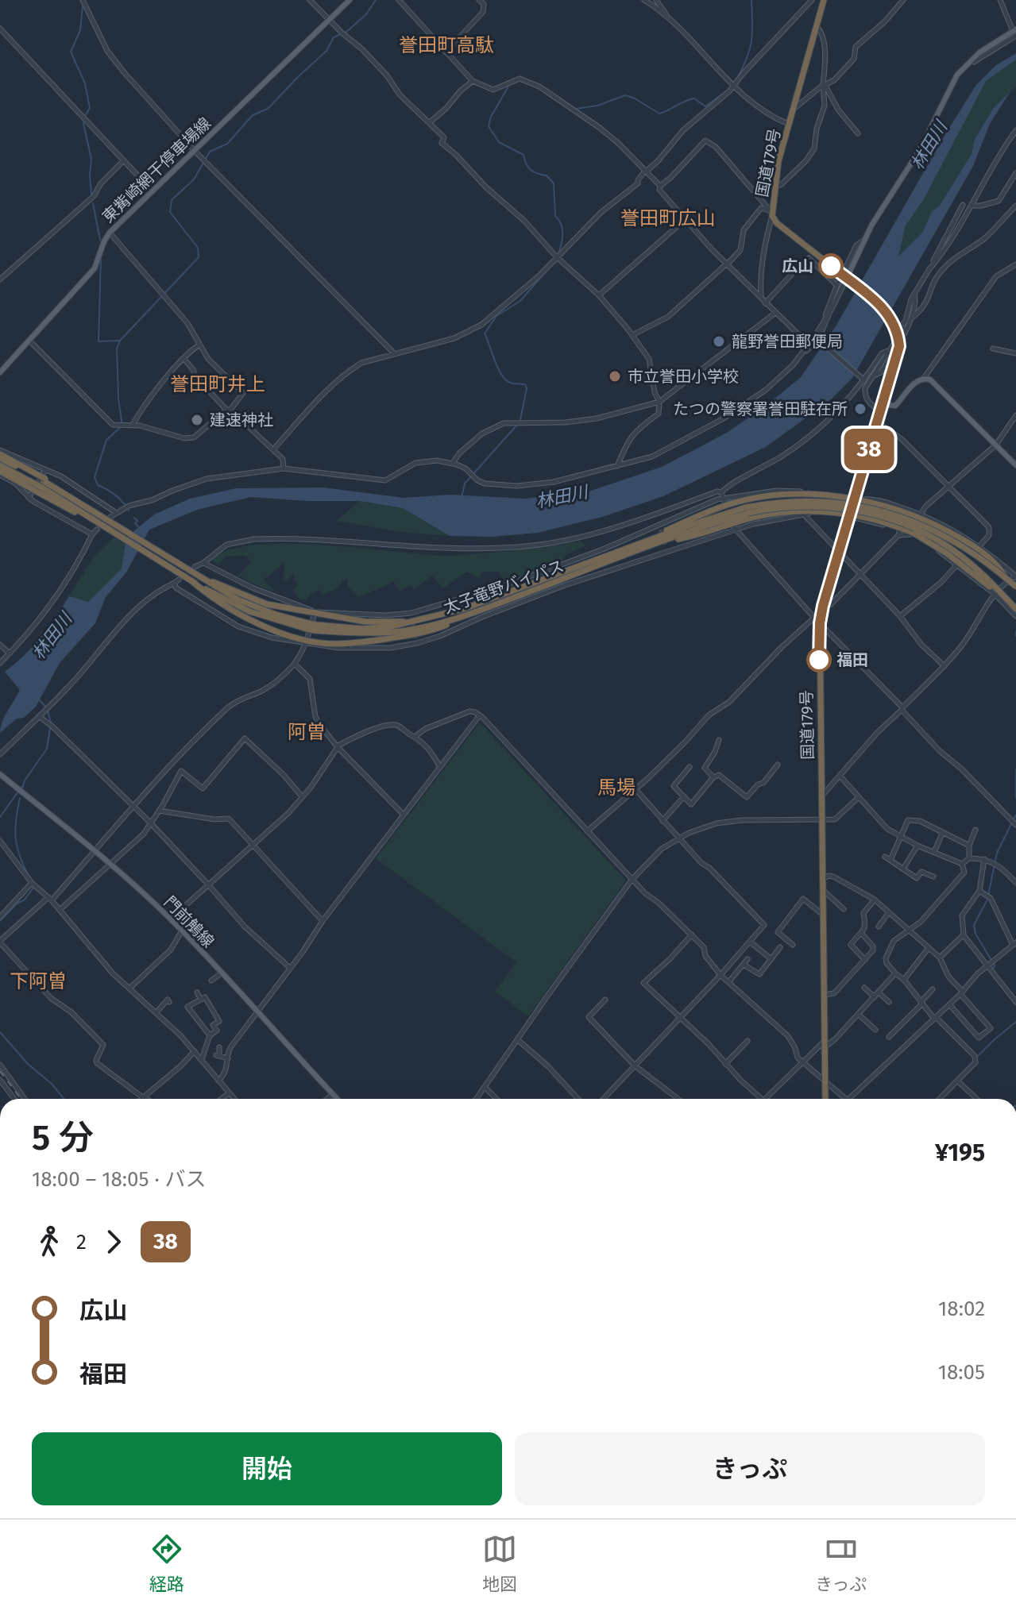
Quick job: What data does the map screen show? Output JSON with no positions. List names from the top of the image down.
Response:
{
  "streets": {
    "highway": ["国道179号", "太子竜野バイパス"],
    "main road": ["東觜崎網干停車場線", "門前鵤線"]
  },
  "districts": [
    "誉田町高駄",
    "誉田町広山",
    "誉田町井上",
    "阿曽",
    "馬場",
    "下阿曽"
  ],
  "water": ["林田川"],
  "places": [
    "広山",
    "龍野誉田郵便局",
    "市立誉田小学校",
    "たつの警察署誉田駐在所",
    "建速神社",
    "福田"
  ],
  "lines": ["bus line 38"],
  "page": {
    "on_map": "38",
    "heading": ["5 分", "18:00 – 18:05 · バス", "¥195"],
    "legs": ["2", "38"],
    "list": [
      {
        "name": "広山",
        "value": "18:02"
      },
      {
        "name": "福田",
        "value": "18:05"
      }
    ],
    "buttons": ["開始", "きっぷ"],
    "tabs": ["経路", "地図", "きっぷ"]
  }
}
